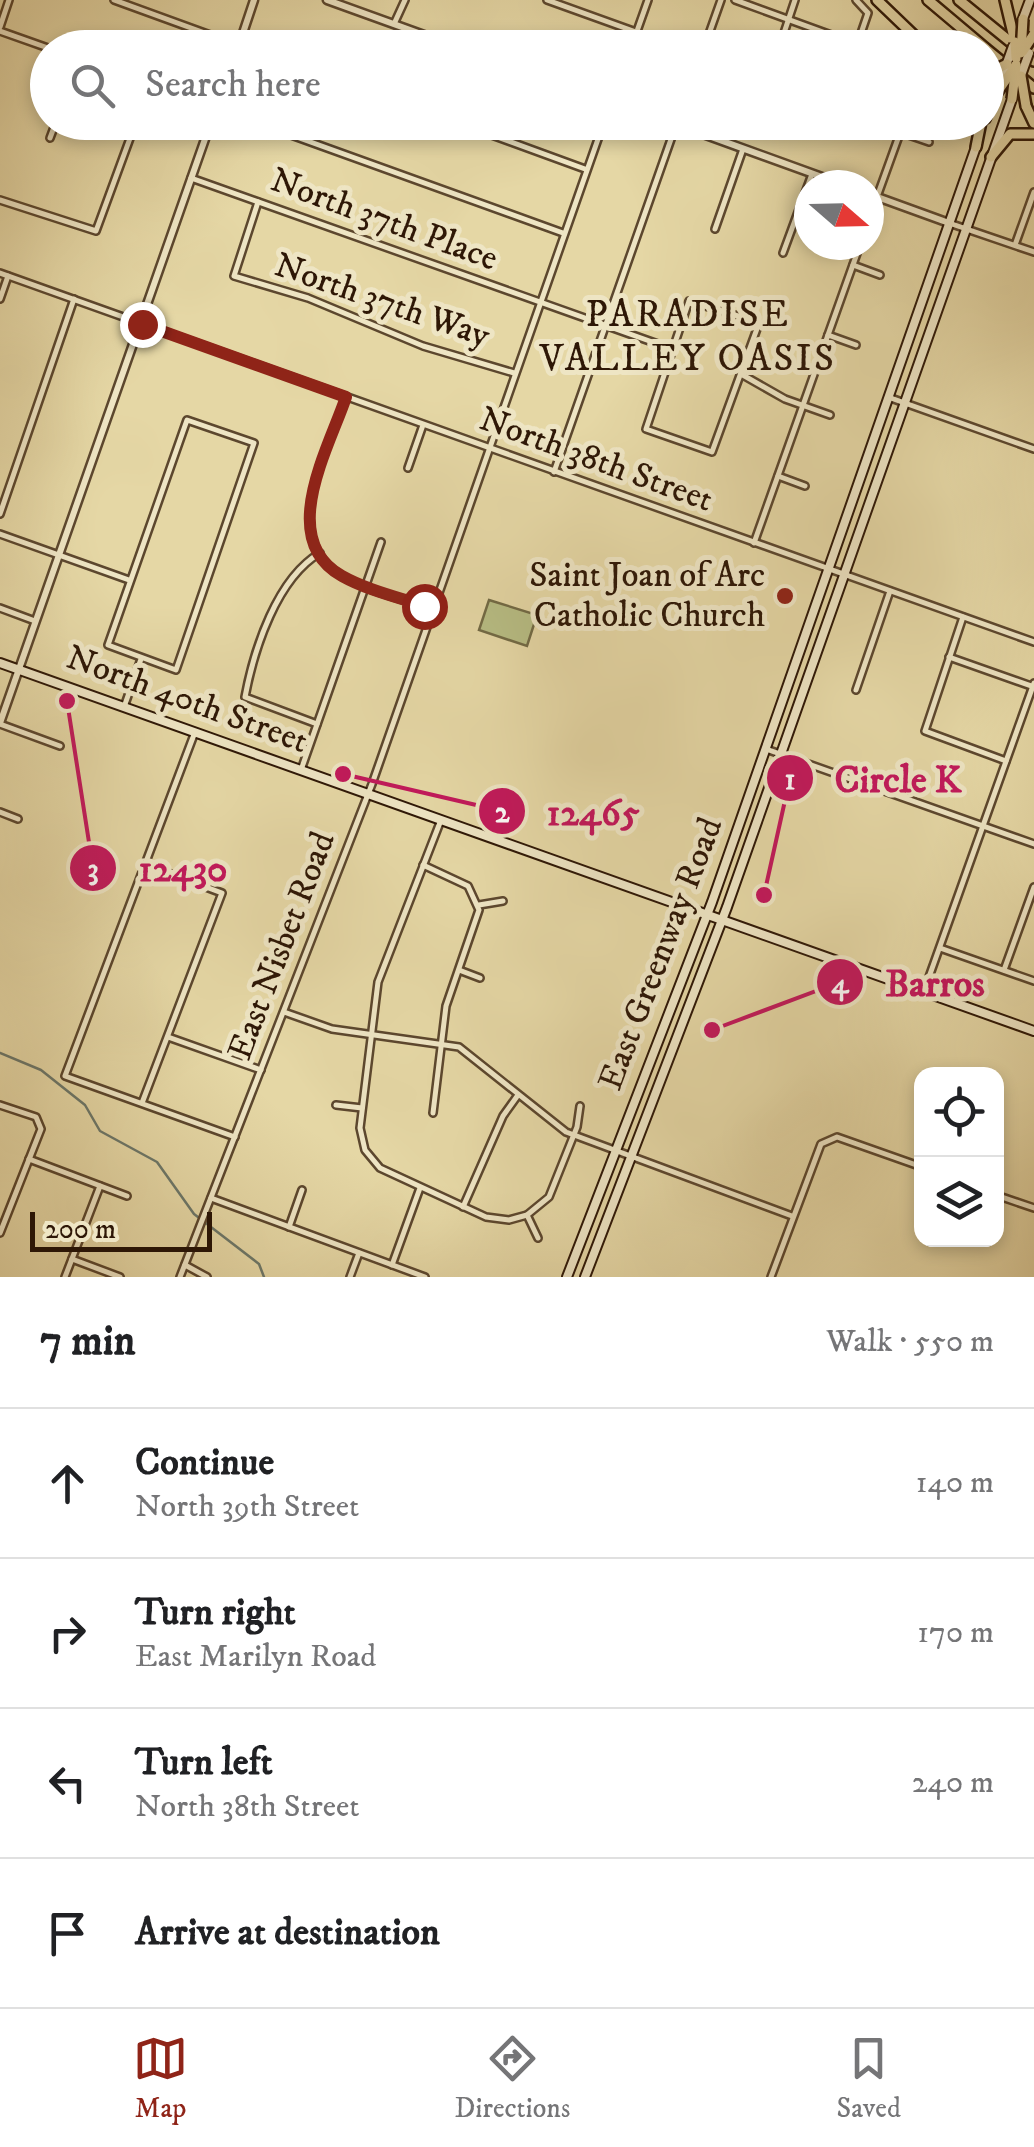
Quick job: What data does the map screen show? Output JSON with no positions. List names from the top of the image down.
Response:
{
  "streets": {
    "main road": ["North 40th Street", "East Greenway Road"],
    "street": [
      "North 37th Place",
      "North 37th Way",
      "North 38th Street",
      "East Nisbet Road"
    ]
  },
  "crossings": [
    ["North 37th Place", "North 37th Way"],
    ["North 37th Place", "East Nisbet Road"],
    ["North 37th Way", "East Nisbet Road"],
    ["North 38th Street", "East Nisbet Road"],
    ["North 38th Street", "East Greenway Road"],
    ["North 40th Street", "East Nisbet Road"],
    ["North 40th Street", "East Greenway Road"]
  ],
  "districts": ["PARADISE VALLEY OASIS"],
  "places": [
    "Saint Joan of Arc Catholic Church",
    "12430",
    "12465",
    "Circle K",
    "Barros"
  ],
  "scale_bar": "200 m",
  "north": "right",
  "page": {
    "search": "Search here",
    "scale": "200 m",
    "heading": ["7 min", "Walk · 550 m"],
    "list": [
      ["Continue", "North 39th Street", "140 m"],
      ["Turn right", "East Marilyn Road", "170 m"],
      ["Turn left", "North 38th Street", "240 m"],
      "Arrive at destination"
    ],
    "nav": ["Map", "Directions", "Saved"]
  }
}
